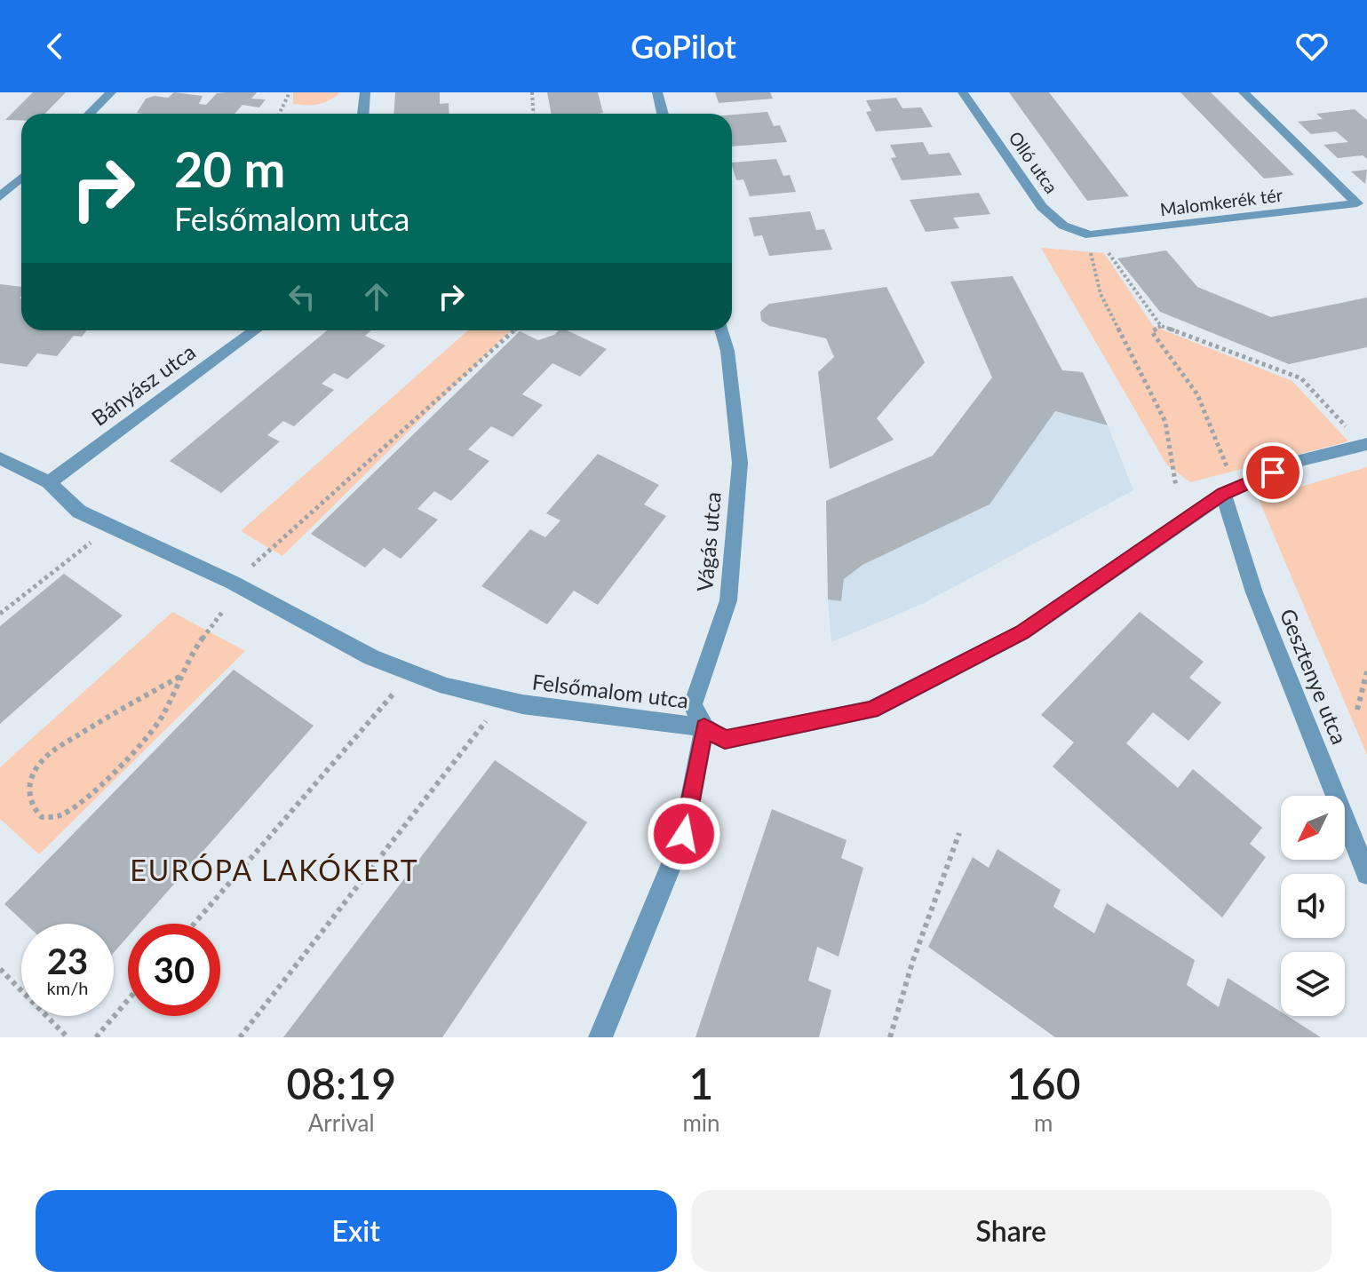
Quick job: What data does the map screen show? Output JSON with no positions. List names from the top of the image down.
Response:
{
  "streets": {
    "street": [
      "Olló utca",
      "Malomkerék tér",
      "Bányász utca",
      "Vágás utca",
      "Gesztenye utca",
      "Felsőmalom utca"
    ]
  },
  "crossings": [
    ["Olló utca", "Malomkerék tér"],
    ["Bányász utca", "Felsőmalom utca"],
    ["Vágás utca", "Felsőmalom utca"],
    ["Gesztenye utca", "Felsőmalom utca"]
  ],
  "districts": ["EURÓPA LAKÓKERT"],
  "north": "bottom left",
  "page": {
    "header": "GoPilot",
    "turn": ["20 m", "Felsőmalom utca"],
    "speed": "23 km/h",
    "limit": "30",
    "eta": [
      "08:19",
      "Arrival",
      "1",
      "min",
      "160",
      "m"
    ],
    "buttons": ["Exit", "Share"]
  }
}
